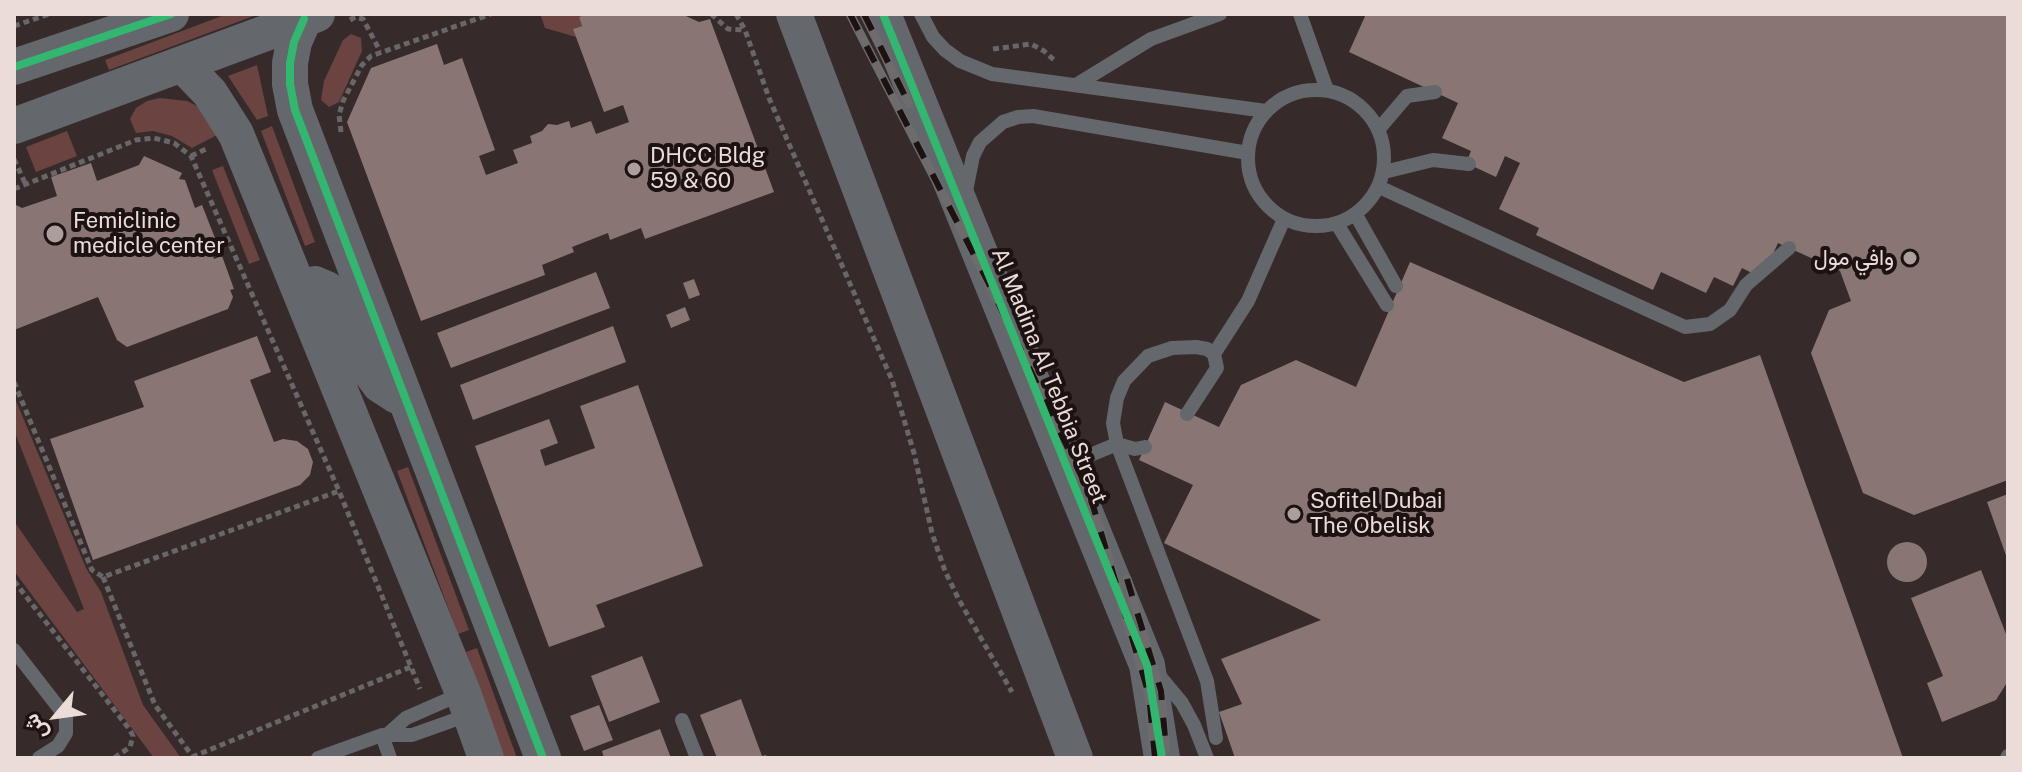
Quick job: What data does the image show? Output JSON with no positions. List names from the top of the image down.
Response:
{
  "streets": {
    "street": ["Al Madina Al Tebbia Street"]
  },
  "places": [
    "DHCC Bldg 59 & 60",
    "Femiclinic medicle center",
    "وافي مول",
    "Sofitel Dubai The Obelisk"
  ],
  "north": "bottom left"
}
